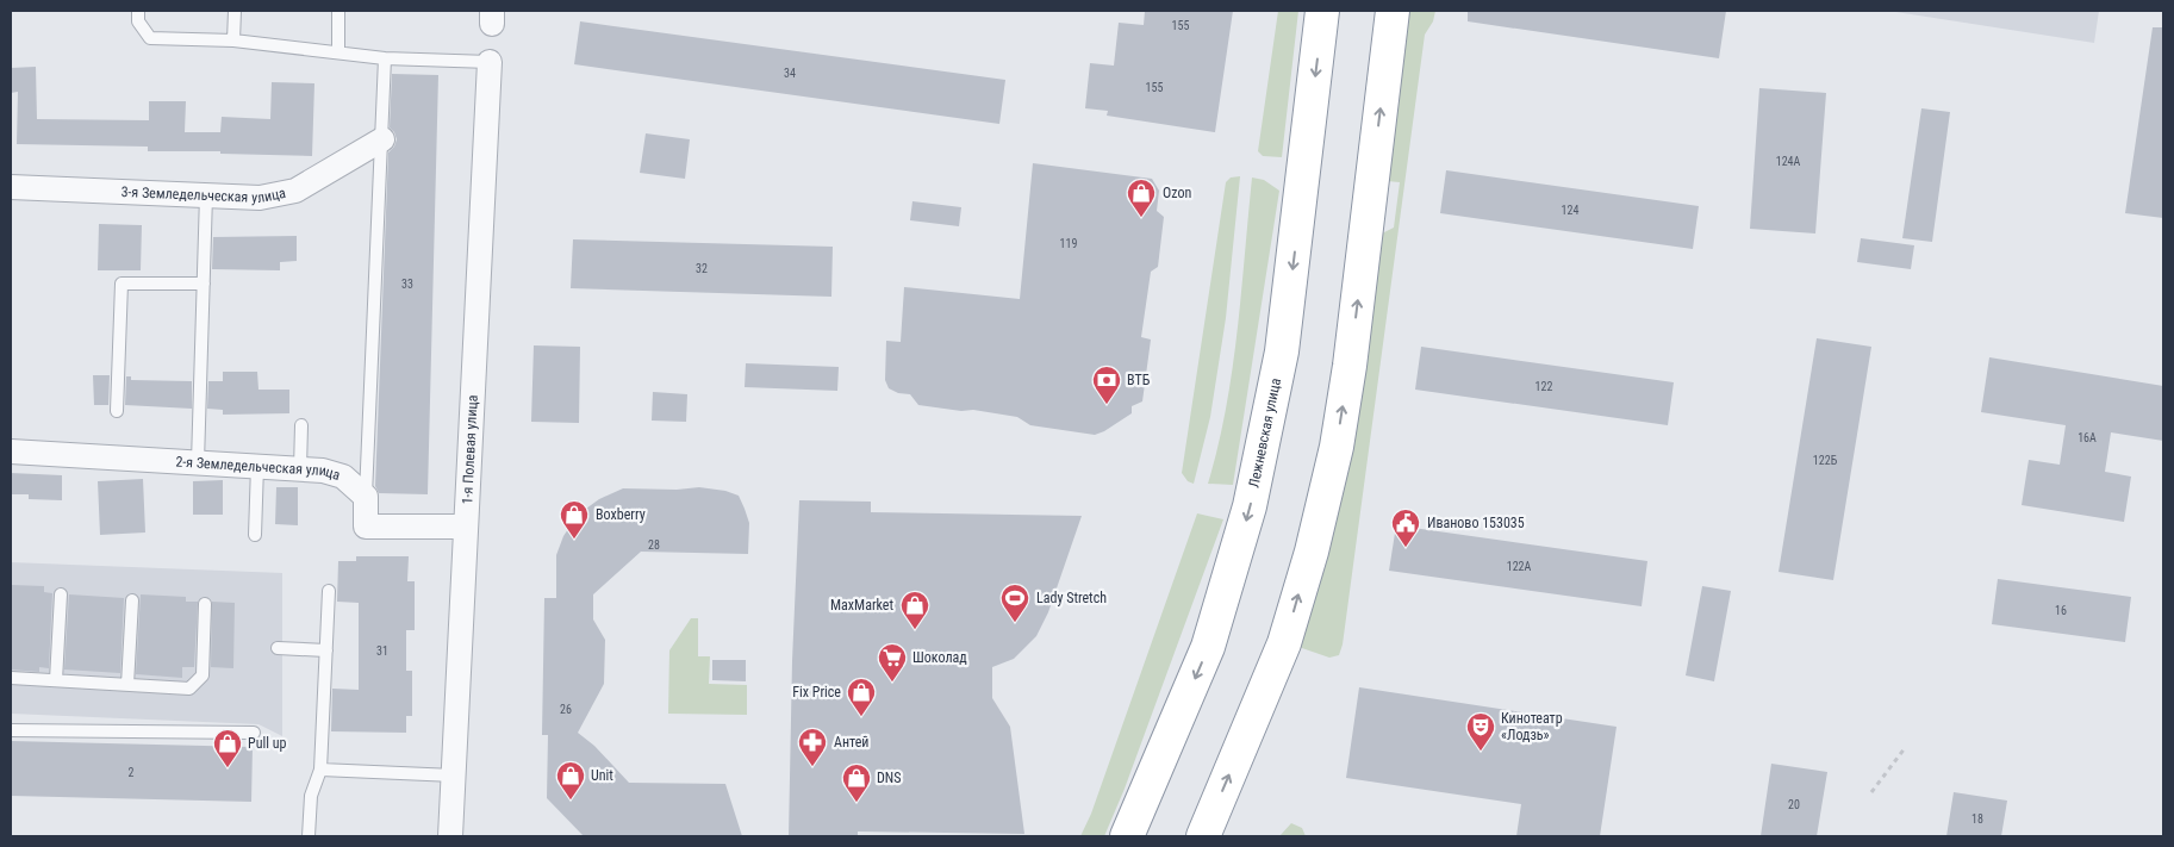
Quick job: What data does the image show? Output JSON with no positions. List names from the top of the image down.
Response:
{
  "streets": {
    "highway": ["Лежневская улица"],
    "street": ["3-я Земледельческая улица", "1-я Полевая улица", "2-я Земледельческая улица"]
  },
  "places": {
    "shop": [
      "Ozon",
      "Boxberry",
      "MaxMarket",
      "Fix Price",
      "Pull up",
      "Unit",
      "DNS"
    ],
    "bank": ["ВТБ"],
    "public building": ["Иваново 153035"],
    "sports": ["Lady Stretch"],
    "supermarket": ["Шоколад"],
    "theatre": ["Кинотеатр «Лодзь»"],
    "pharmacy": ["Антей"]
  },
  "house_numbers": [
    "155",
    "34",
    "155",
    "124А",
    "124",
    "119",
    "32",
    "33",
    "122",
    "16А",
    "122Б",
    "28",
    "122А",
    "16",
    "31",
    "26",
    "2",
    "20",
    "18"
  ]
}
